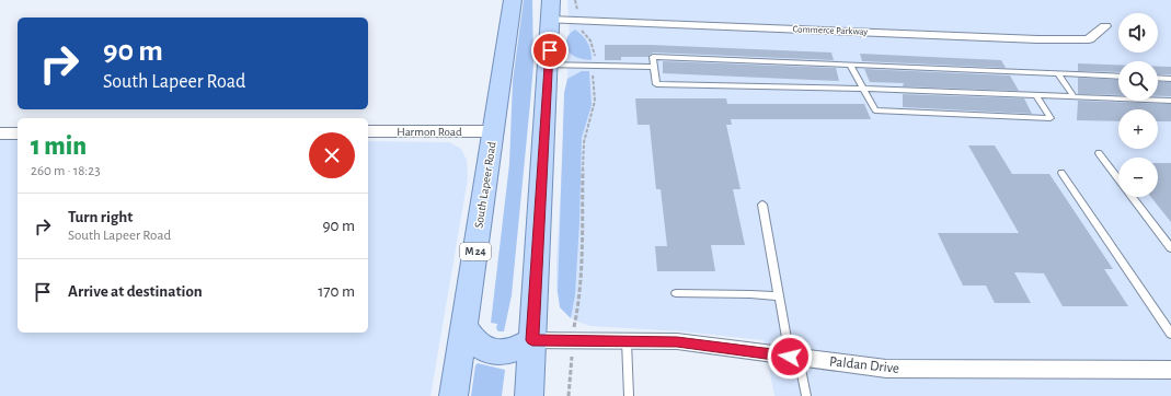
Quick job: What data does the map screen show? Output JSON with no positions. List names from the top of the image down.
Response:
{
  "streets": {
    "main road": ["South Lapeer Road", "M 24"],
    "street": ["Commerce Parkway", "Harmon Road", "Paldan Drive"]
  },
  "crossings": [
    ["Harmon Road", "South Lapeer Road"]
  ],
  "page": {
    "map_buttons": ["+", "−"],
    "turn": ["90 m", "South Lapeer Road"],
    "heading": ["1 min", "260 m · 18:23"],
    "list": [
      {
        "name": "Turn right",
        "note": "South Lapeer Road",
        "value": "90 m"
      },
      {
        "name": "Arrive at destination",
        "value": "170 m"
      }
    ]
  }
}
